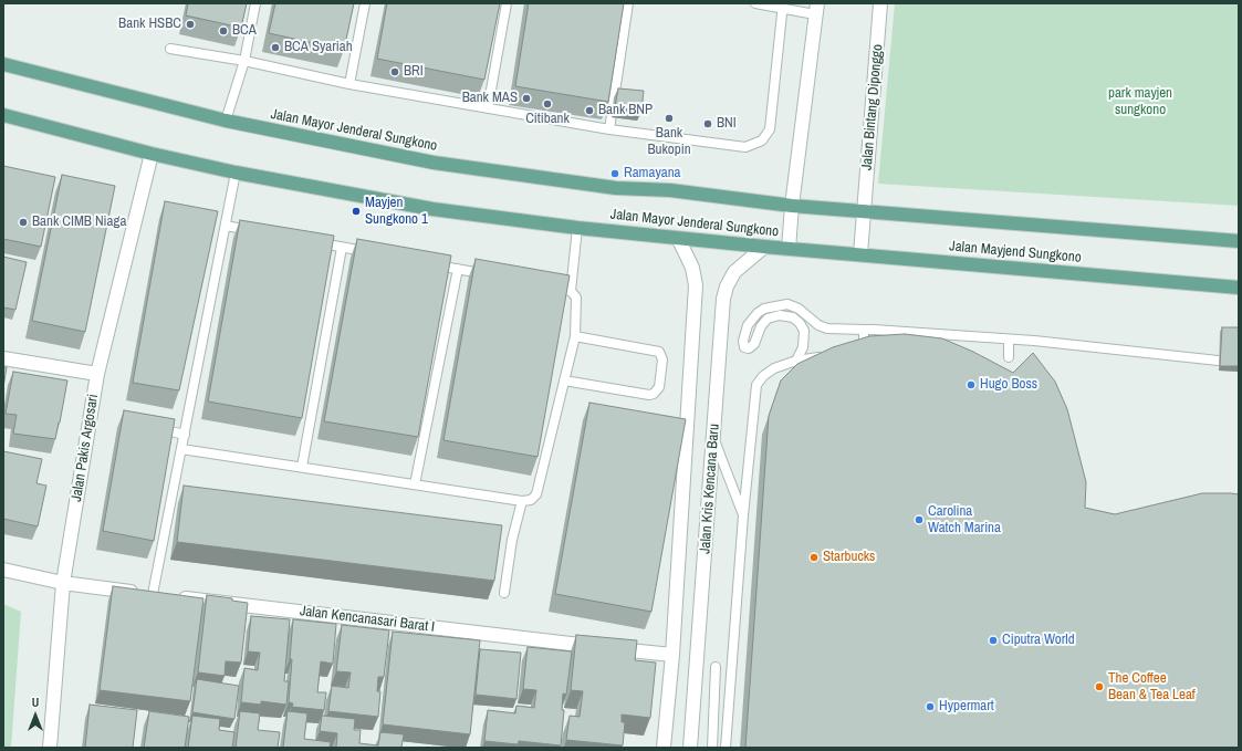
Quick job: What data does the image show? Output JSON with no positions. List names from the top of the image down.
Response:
{
  "streets": {
    "main road": ["Jalan Mayor Jenderal Sungkono", "Jalan Mayjend Sungkono"],
    "street": [
      "Jalan Bintang Diponggo",
      "Jalan Pakis Argosari",
      "Jalan Kris Kencana Baru",
      "Jalan Kencanasari Barat I"
    ]
  },
  "crossings": [
    ["Jalan Bintang Diponggo", "Jalan Mayjend Sungkono"],
    ["Jalan Mayor Jenderal Sungkono", "Jalan Mayjend Sungkono"],
    ["Jalan Mayor Jenderal Sungkono", "Jalan Pakis Argosari"],
    ["Jalan Mayor Jenderal Sungkono", "Jalan Kris Kencana Baru"],
    ["Jalan Pakis Argosari", "Jalan Kencanasari Barat I"],
    ["Jalan Kris Kencana Baru", "Jalan Kencanasari Barat I"]
  ],
  "parks": ["park mayjen sungkono"],
  "places": [
    "Bank HSBC",
    "BCA",
    "BCA Syariah",
    "BRI",
    "Bank MAS",
    "Citibank",
    "Bank BNP",
    "Bank Bukopin",
    "BNI",
    "Ramayana",
    "Mayjen Sungkono 1",
    "Bank CIMB Niaga",
    "Hugo Boss",
    "Carolina Watch Marina",
    "Starbucks",
    "Ciputra World",
    "The Coffee Bean & Tea Leaf",
    "Hypermart"
  ],
  "north": "top"
}
